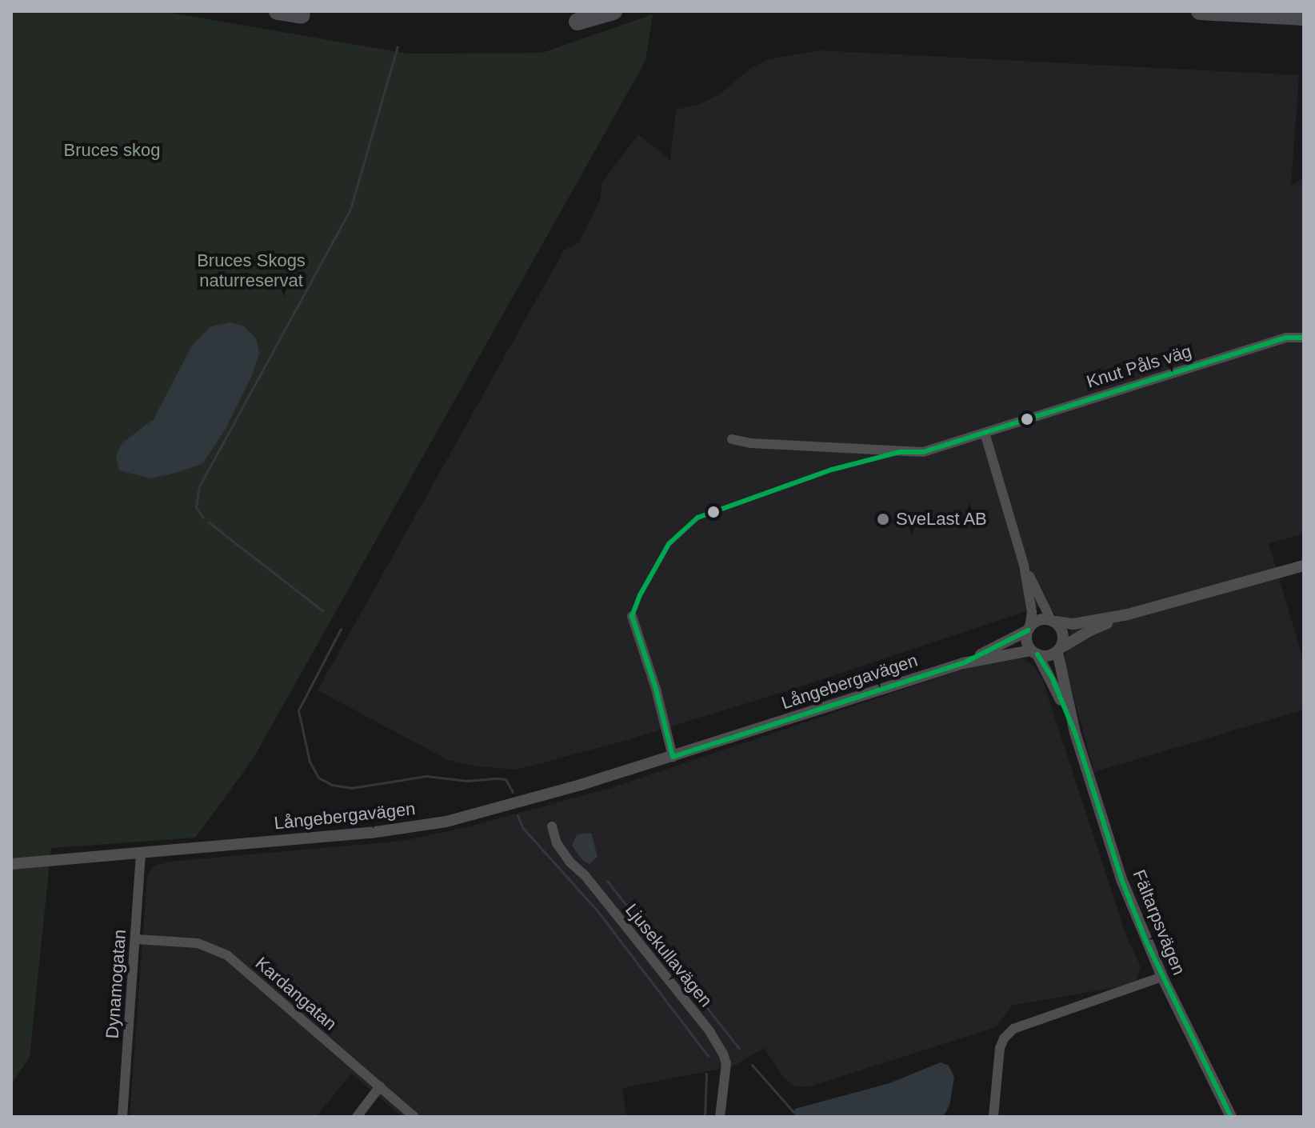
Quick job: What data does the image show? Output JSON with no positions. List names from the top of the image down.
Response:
{
  "streets": {
    "street": [
      "Knut Påls väg",
      "Långebergavägen",
      "Fältarpsvägen",
      "Ljusekullavägen",
      "Dynamogatan",
      "Kardangatan"
    ]
  },
  "crossings": [
    ["Långebergavägen", "Fältarpsvägen"],
    ["Långebergavägen", "Dynamogatan"],
    ["Dynamogatan", "Kardangatan"]
  ],
  "parks": ["Bruces skog", "Bruces Skogs naturreservat"],
  "places": ["SveLast AB"]
}
